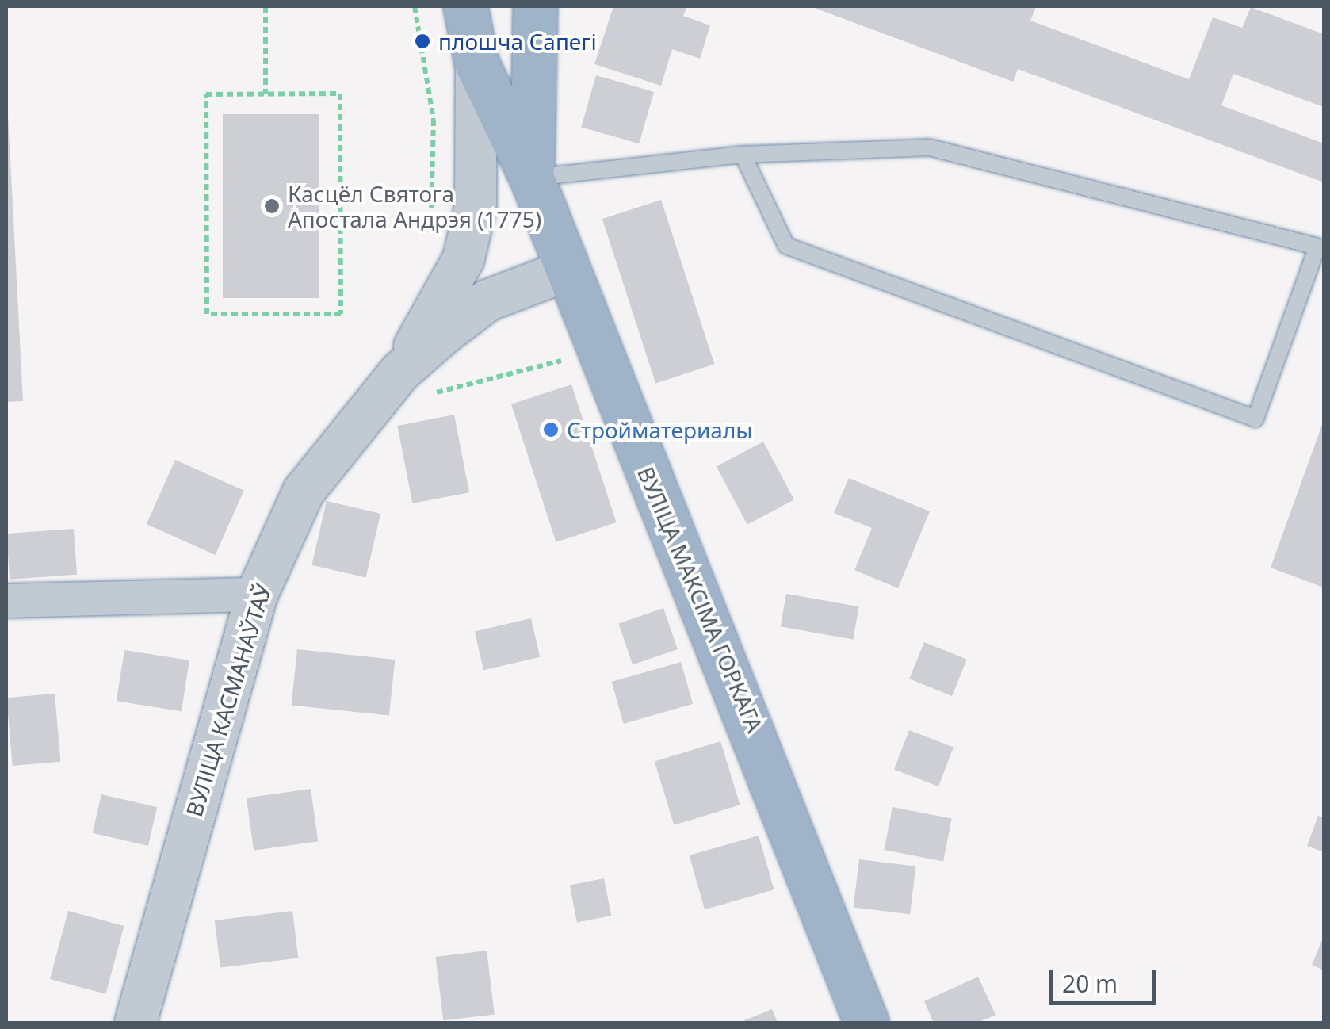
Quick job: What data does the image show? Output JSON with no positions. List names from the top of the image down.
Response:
{
  "streets": {
    "highway": ["ВУЛІЦА МАКСІМА ГОРКАГА"],
    "street": ["ВУЛІЦА КАСМАНАЎТАЎ"]
  },
  "crossings": [
    ["ВУЛІЦА МАКСІМА ГОРКАГА", "ВУЛІЦА КАСМАНАЎТАЎ"]
  ],
  "places": ["плошча Сапегі", "Касцёл Святога Апостала Андрэя (1775)", "Стройматериалы"],
  "scale_bar": "20 m"
}
